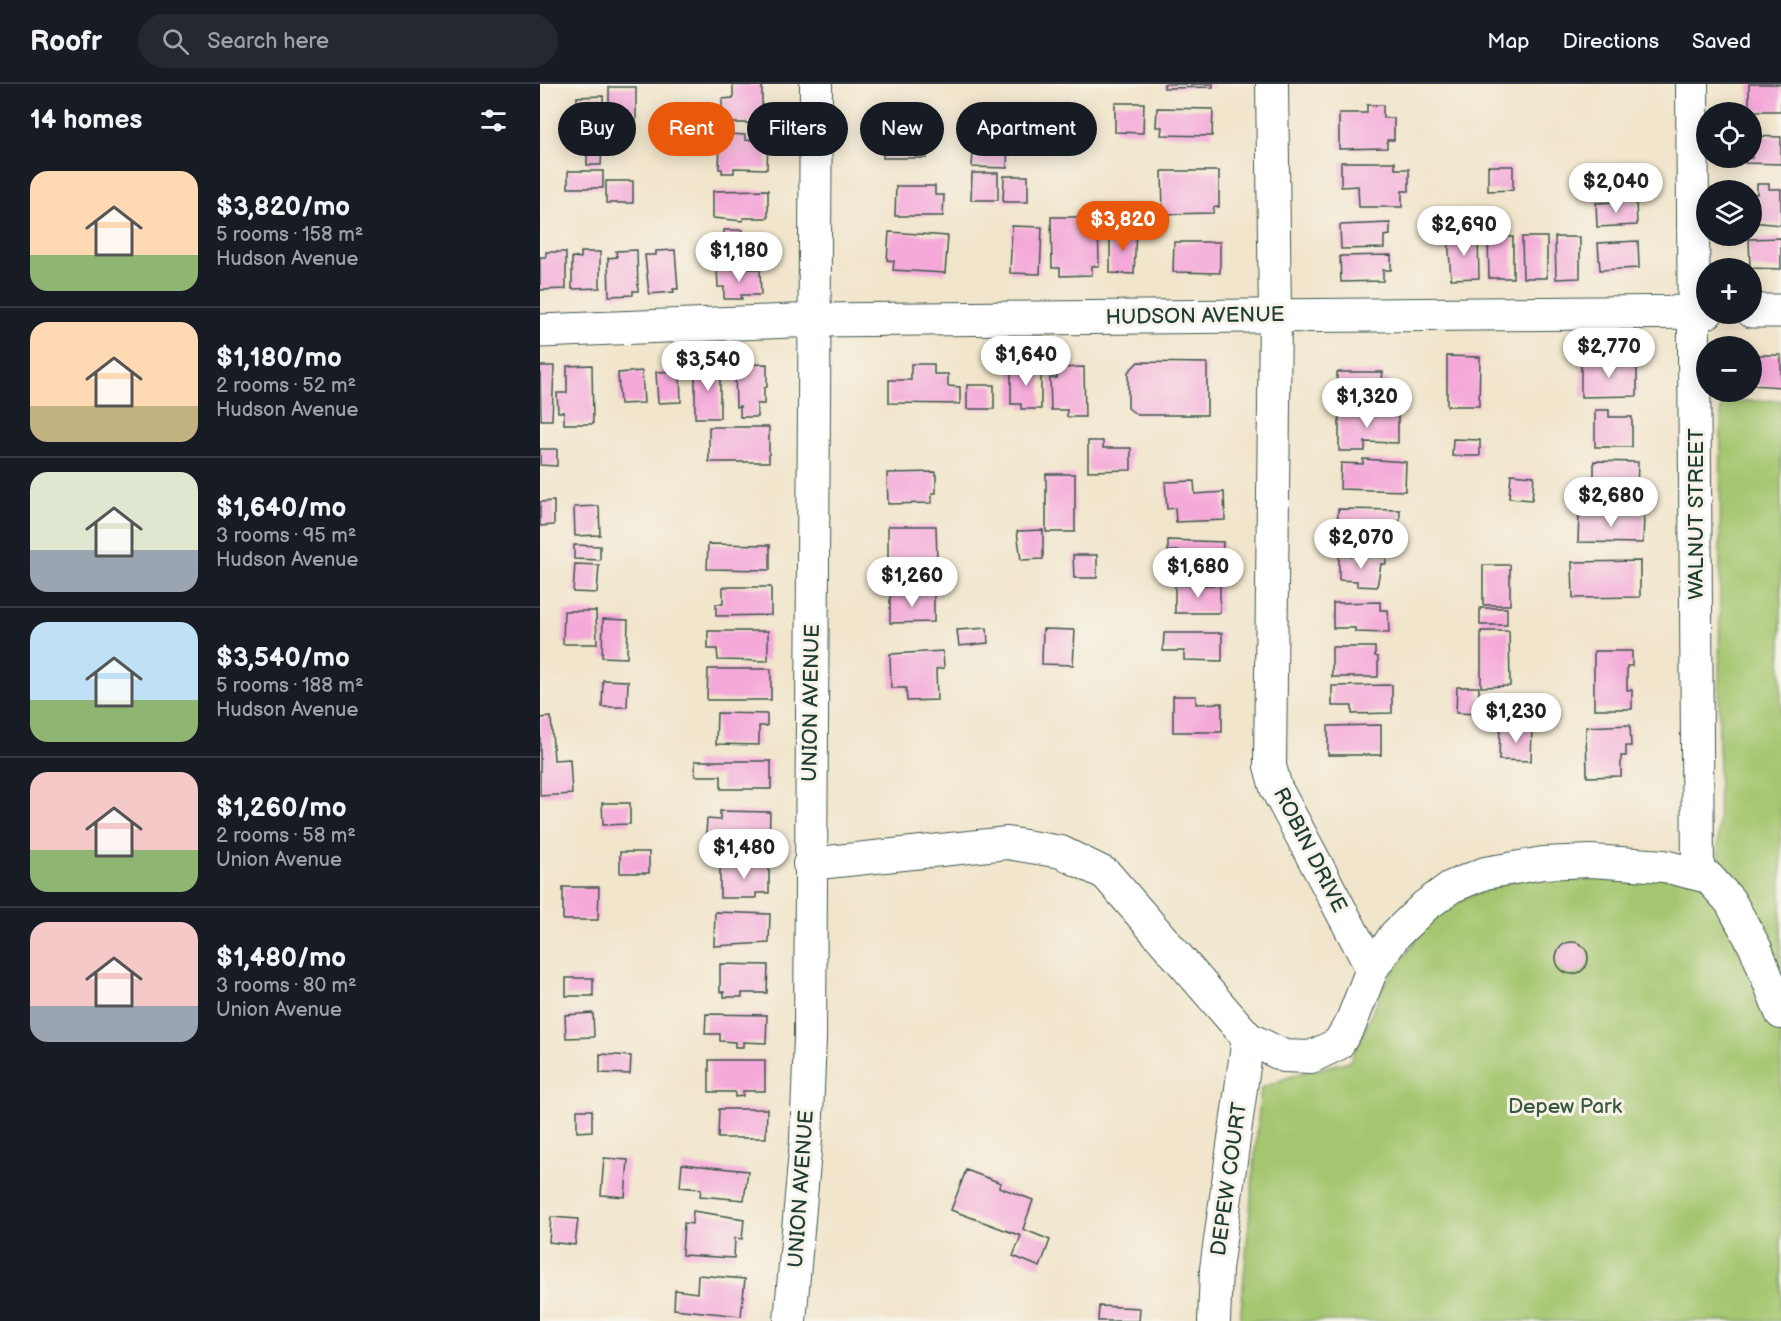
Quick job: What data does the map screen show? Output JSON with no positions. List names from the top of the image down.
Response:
{
  "streets": {
    "street": [
      "HUDSON AVENUE",
      "WALNUT STREET",
      "UNION AVENUE",
      "ROBIN DRIVE",
      "DEPEW COURT"
    ]
  },
  "crossings": [
    ["HUDSON AVENUE", "UNION AVENUE"],
    ["HUDSON AVENUE", "ROBIN DRIVE"]
  ],
  "parks": ["Depew Park"],
  "page": {
    "header": "Roofr",
    "search": "Search here",
    "nav": ["Map", "Directions", "Saved"],
    "heading": "14 homes",
    "map_buttons": ["+", "−"],
    "chip": [
      "Buy",
      "Rent",
      "Filters",
      "New",
      "Apartment"
    ],
    "list": [
      {
        "name": "$3,820/mo",
        "note": "5 rooms · 158 m² · Hudson Avenue"
      },
      {
        "name": "$1,180/mo",
        "note": "2 rooms · 52 m² · Hudson Avenue"
      },
      {
        "name": "$1,640/mo",
        "note": "3 rooms · 95 m² · Hudson Avenue"
      },
      {
        "name": "$3,540/mo",
        "note": "5 rooms · 188 m² · Hudson Avenue"
      },
      {
        "name": "$1,260/mo",
        "note": "2 rooms · 58 m² · Union Avenue"
      },
      {
        "name": "$1,480/mo",
        "note": "3 rooms · 80 m² · Union Avenue"
      }
    ],
    "price": [
      "$2,040",
      "$3,820",
      "$2,690",
      "$1,180",
      "$2,770",
      "$1,640",
      "$3,540",
      "$1,320",
      "$2,680",
      "$2,070",
      "$1,680",
      "$1,260",
      "$1,230",
      "$1,480"
    ]
  }
}
